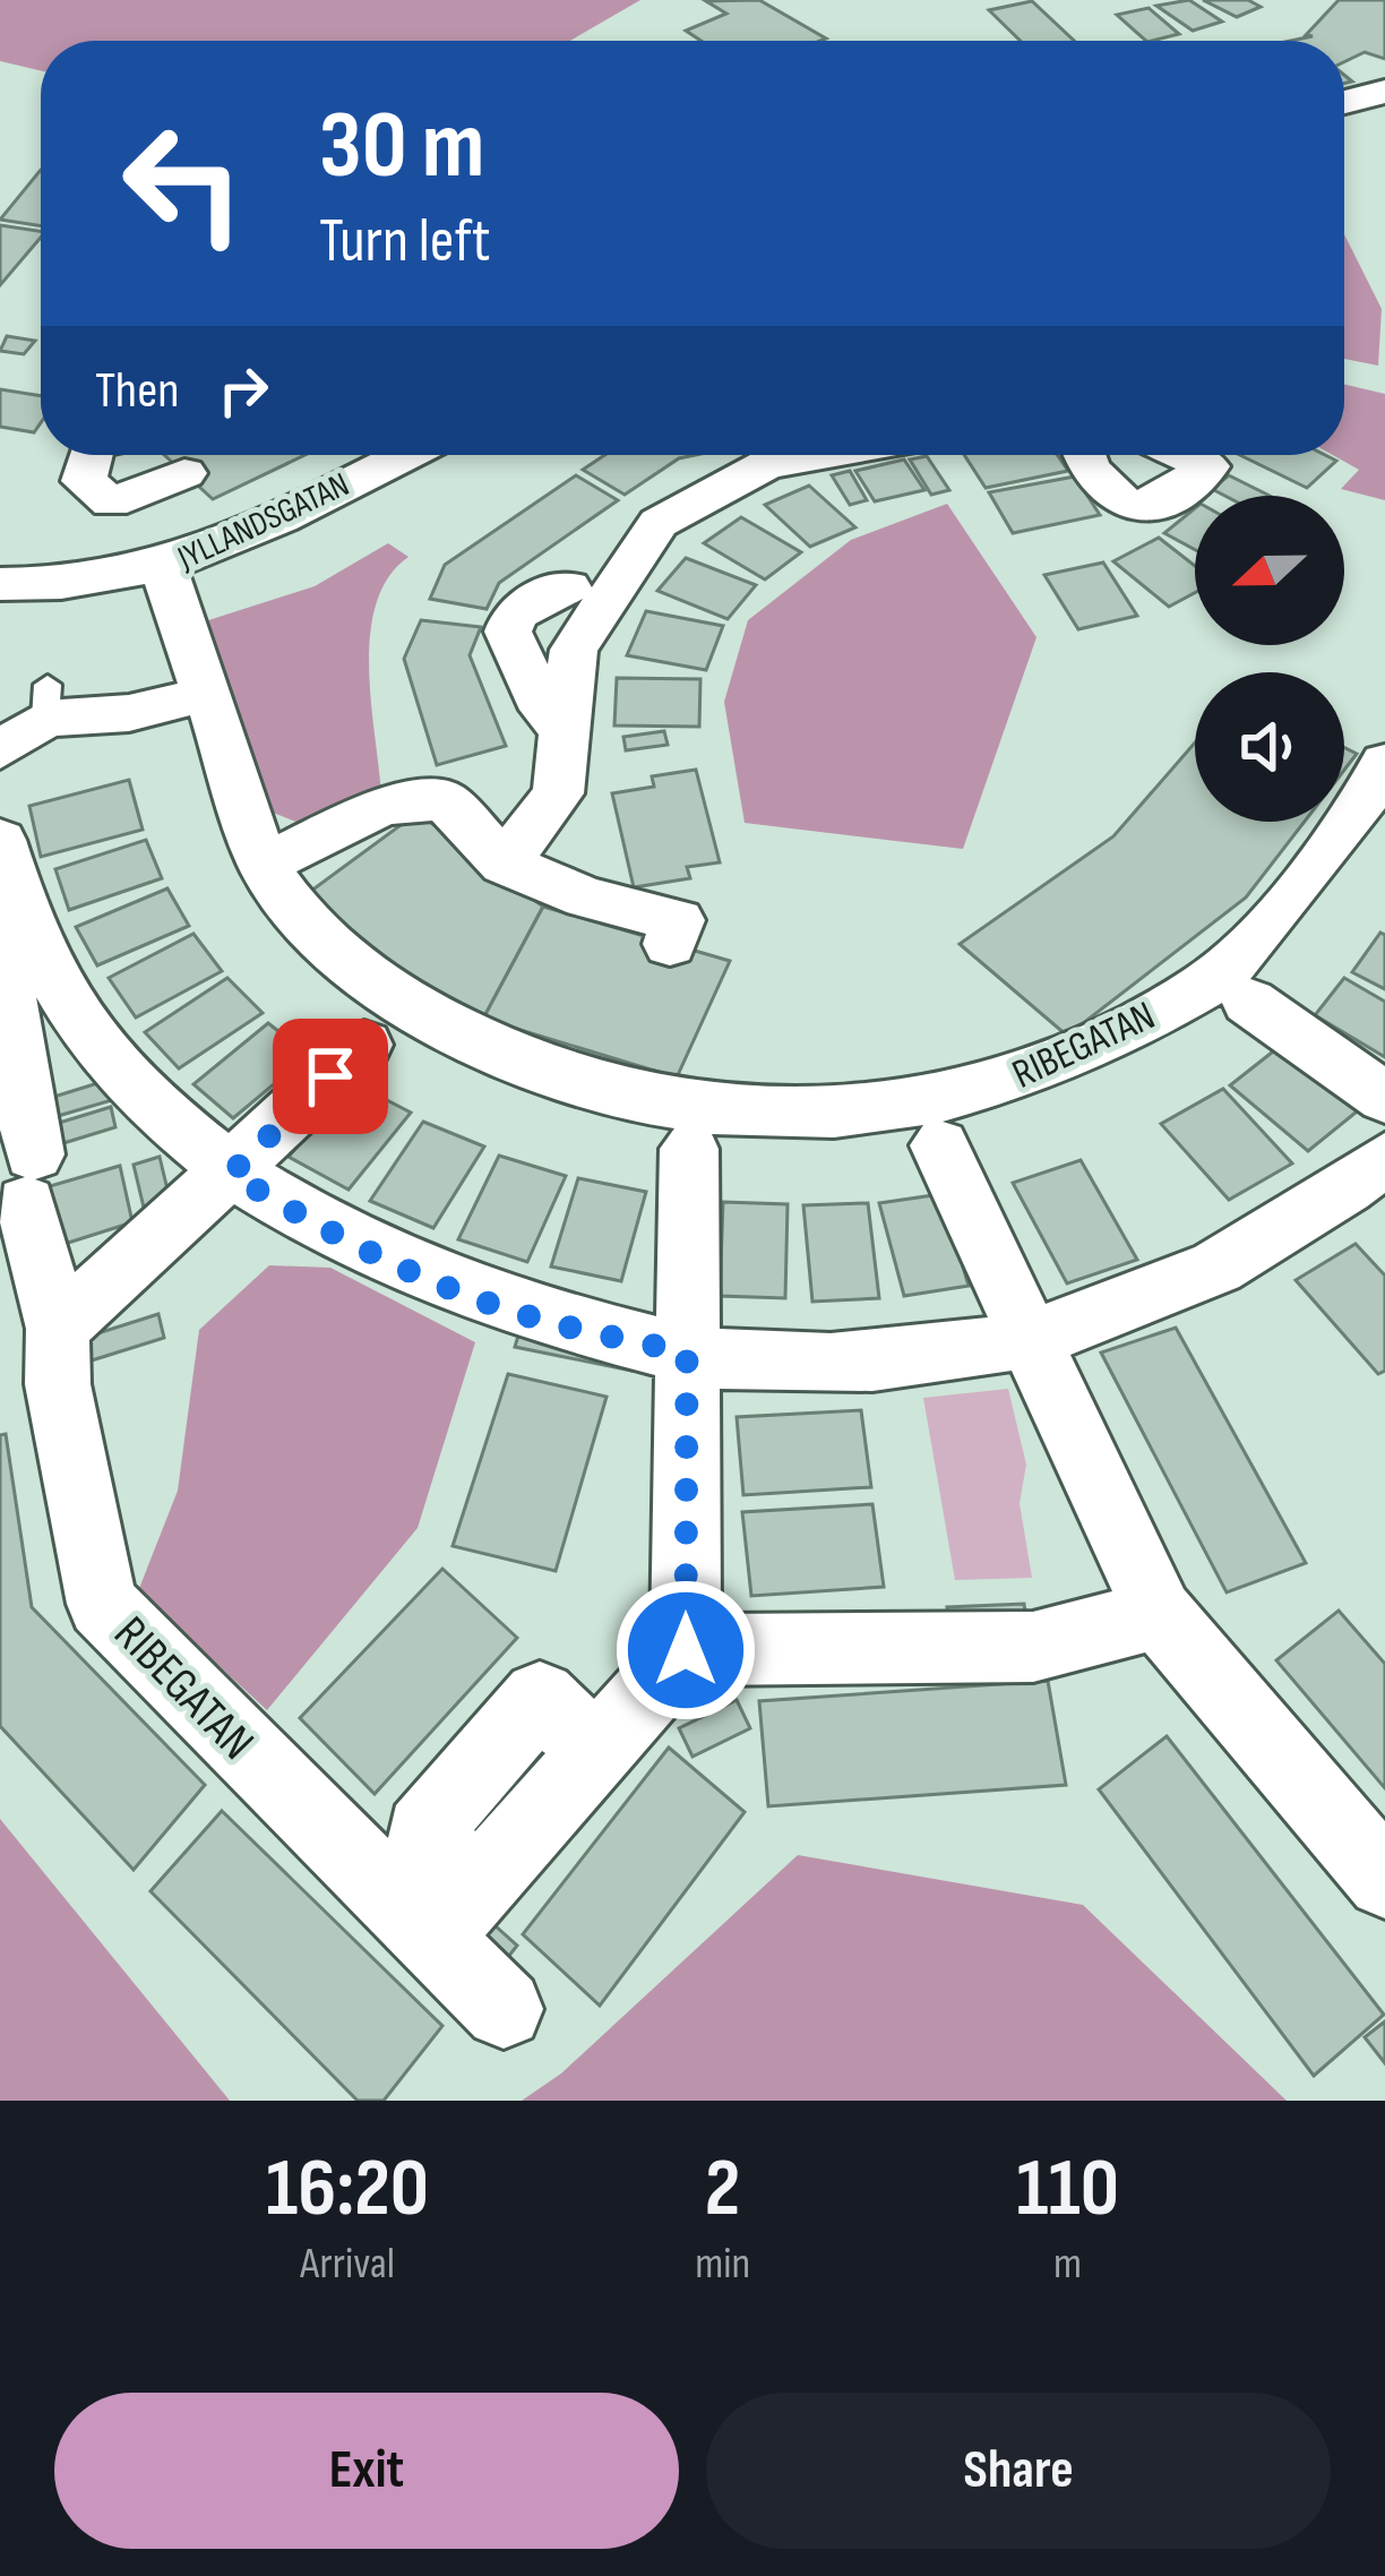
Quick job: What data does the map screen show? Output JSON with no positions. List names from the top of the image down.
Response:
{
  "streets": {
    "street": ["JYLLANDSGATAN", "RIBEGATAN"]
  },
  "crossings": [
    ["JYLLANDSGATAN", "RIBEGATAN"]
  ],
  "north": "left",
  "page": {
    "turn": ["30 m", "Turn left"],
    "then": "Then",
    "eta": [
      "16:20",
      "Arrival",
      "2",
      "min",
      "110",
      "m"
    ],
    "buttons": ["Exit", "Share"]
  }
}
